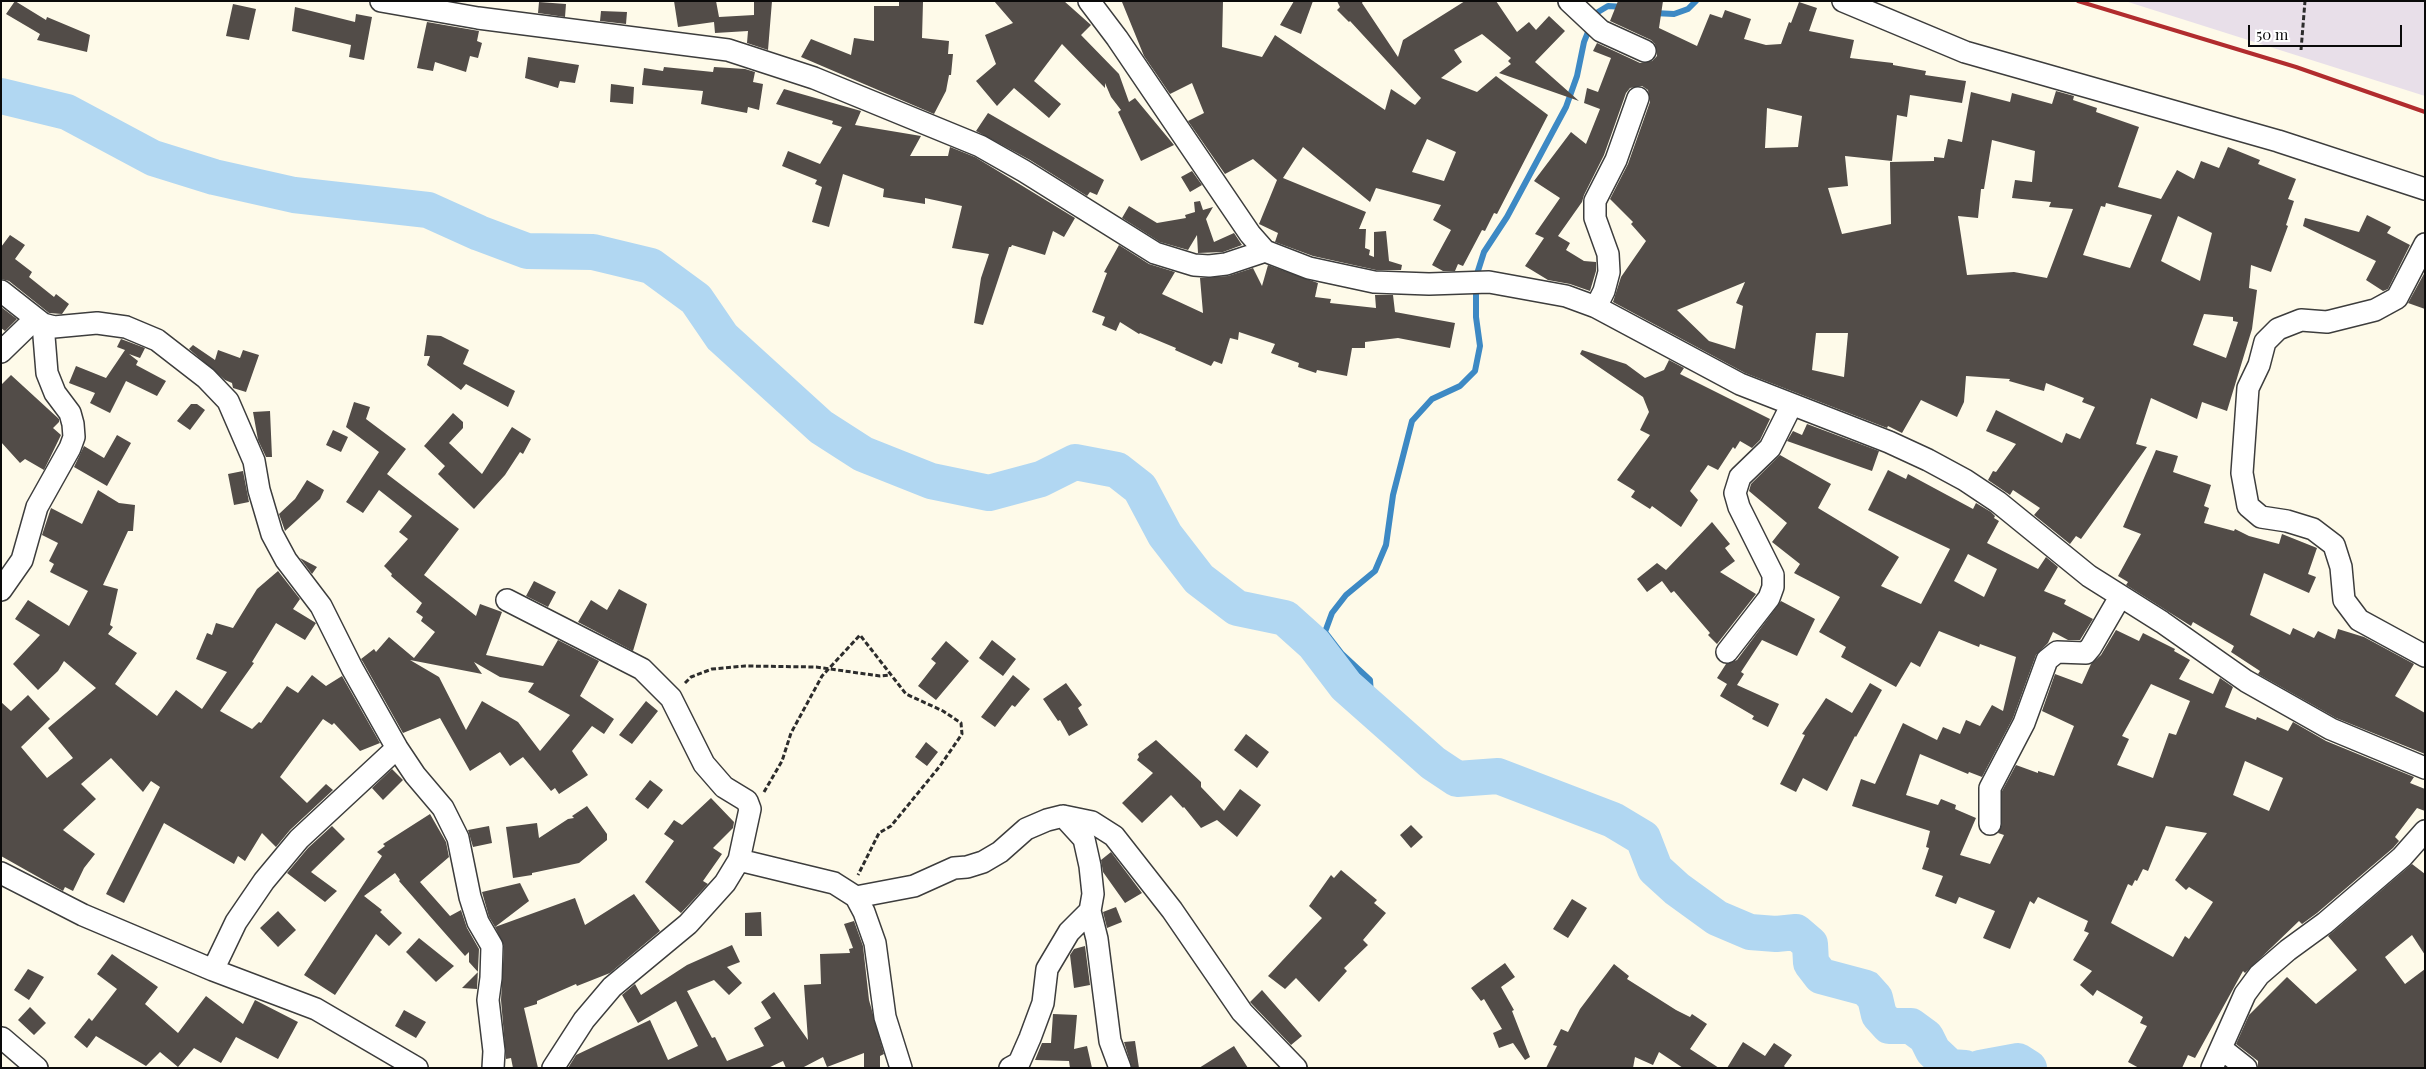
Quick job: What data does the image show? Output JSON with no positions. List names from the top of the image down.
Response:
{
  "scale_bar": "50 m"
}
